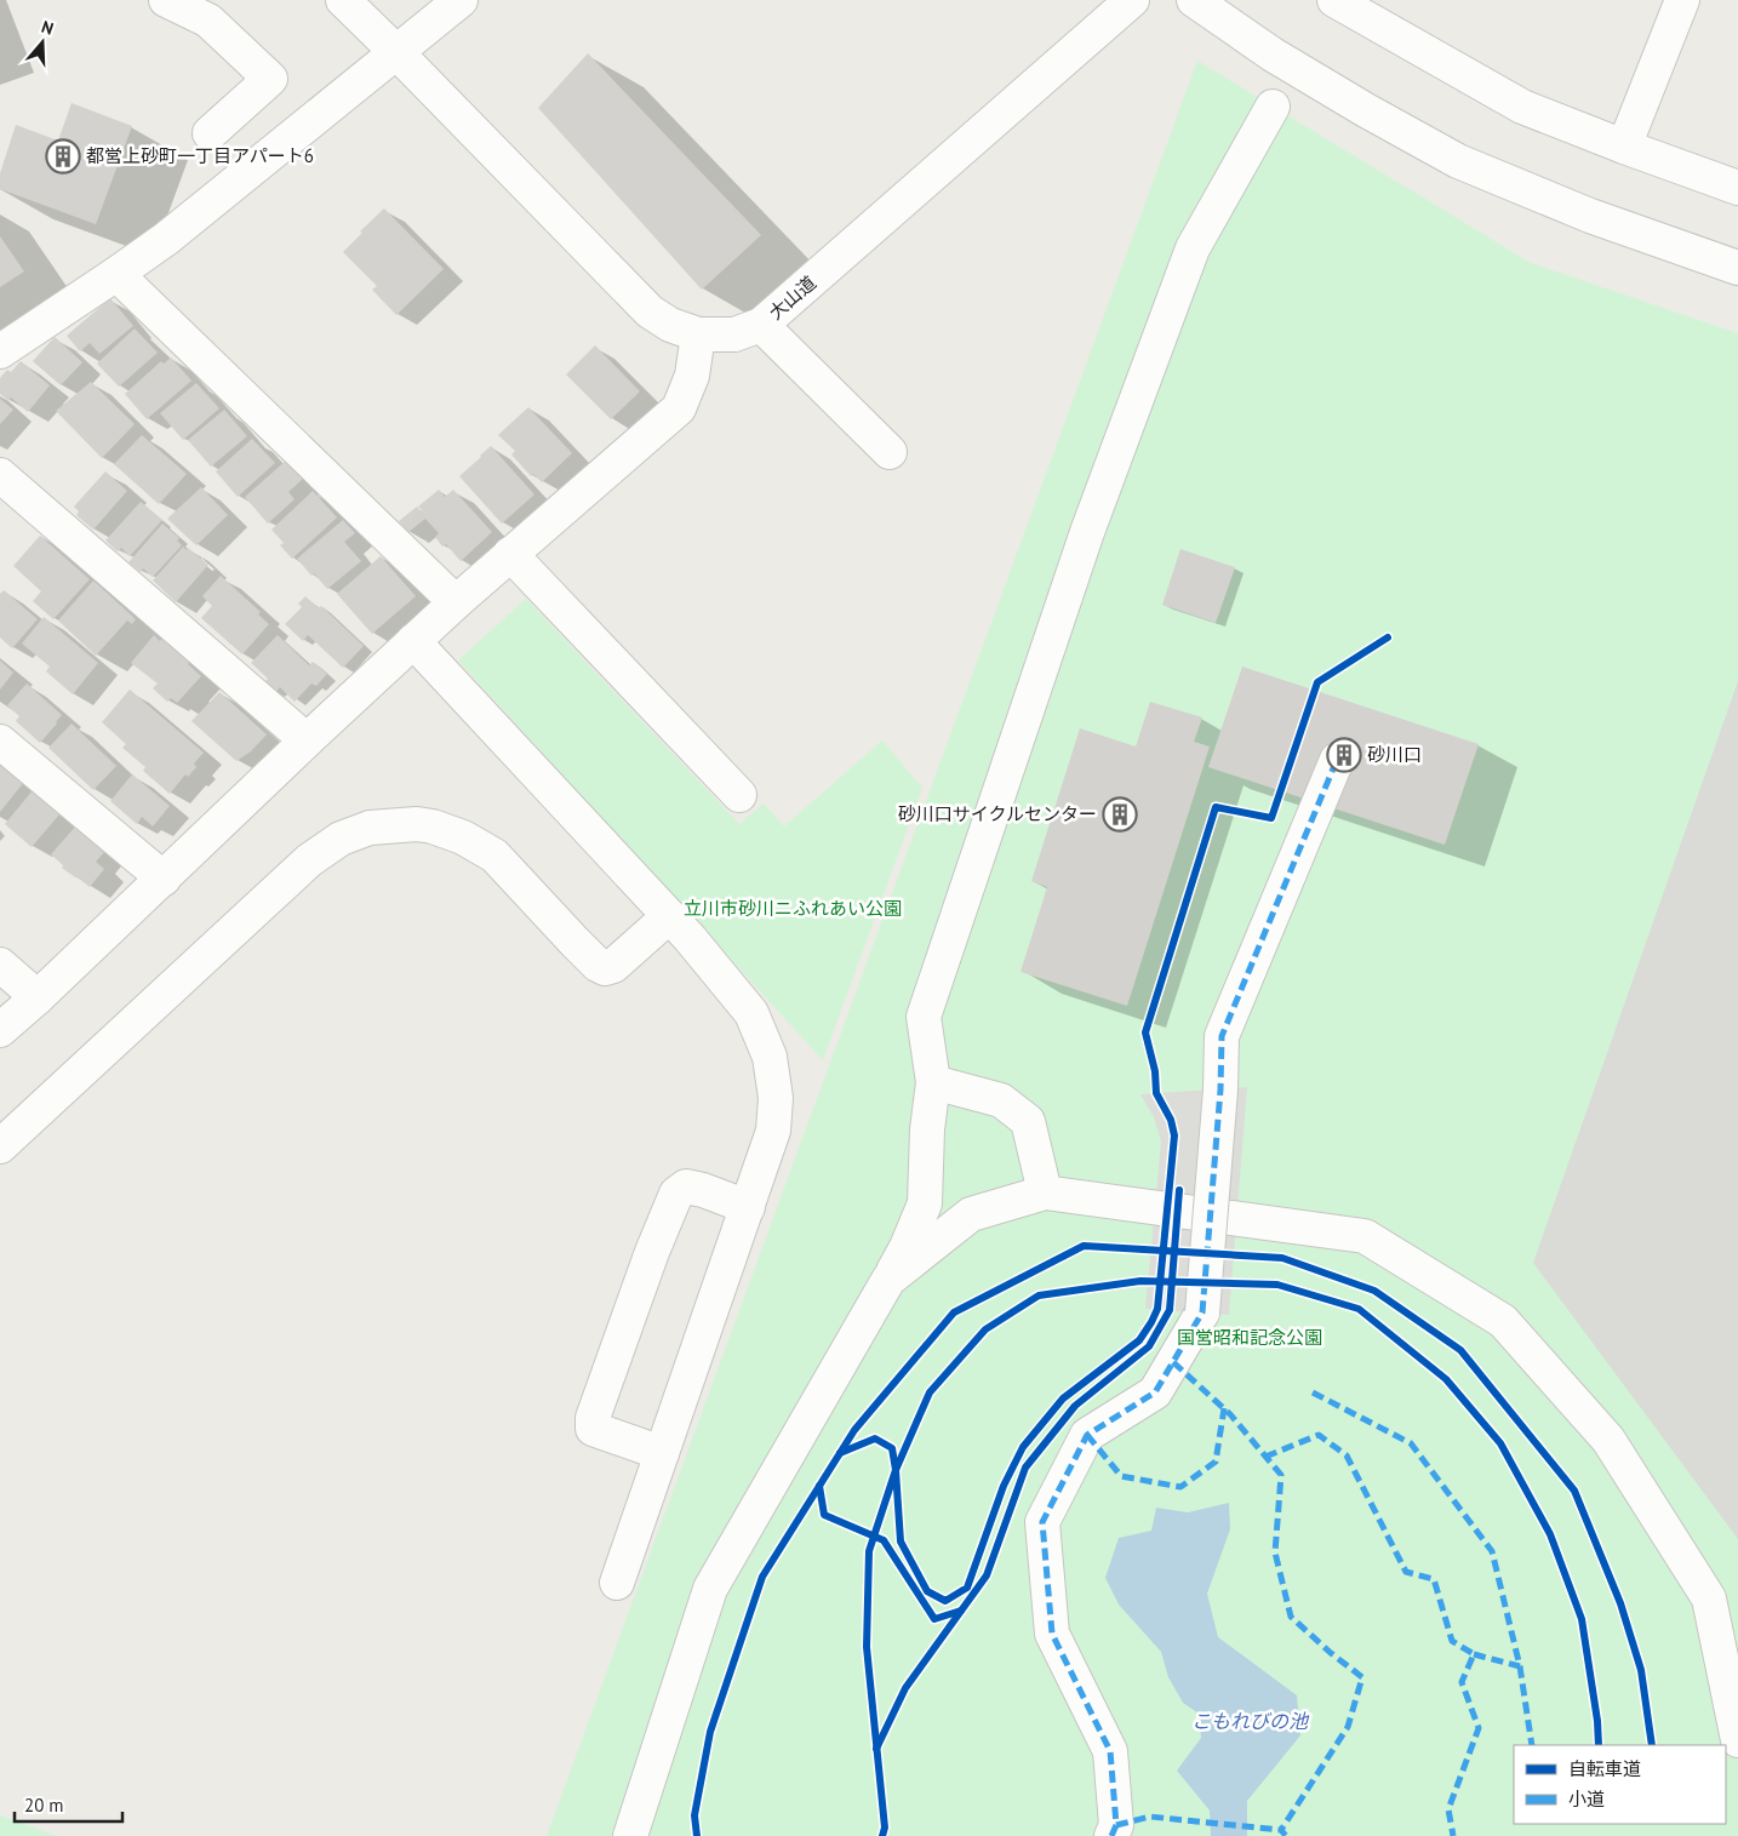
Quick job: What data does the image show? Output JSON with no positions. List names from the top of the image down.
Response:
{
  "streets": {
    "street": ["大山道"]
  },
  "water": ["こもれびの池"],
  "parks": ["立川市砂川ニふれあい公園", "国営昭和記念公園"],
  "places": {
    "building": ["都営上砂町一丁目アパート6", "砂川口", "砂川口サイクルセンター"]
  },
  "legend": ["自転車道", "小道"],
  "scale_bar": "20 m",
  "north": "top"
}
